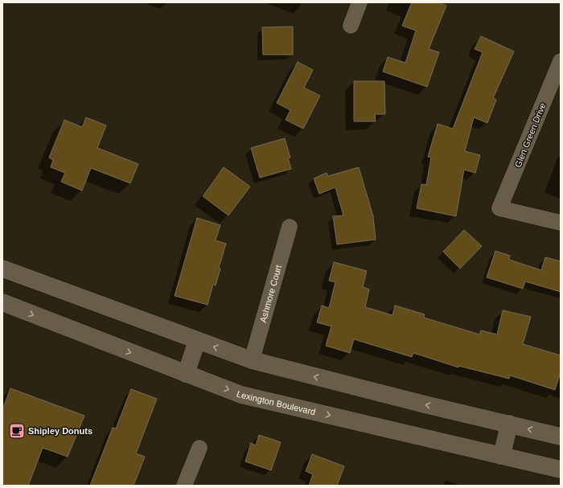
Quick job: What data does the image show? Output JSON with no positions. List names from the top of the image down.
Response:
{
  "streets": {
    "street": ["Glen Green Drive", "Ashmore Court", "Lexington Boulevard"]
  },
  "places": {
    "cafe": ["Shipley Donuts"]
  }
}
